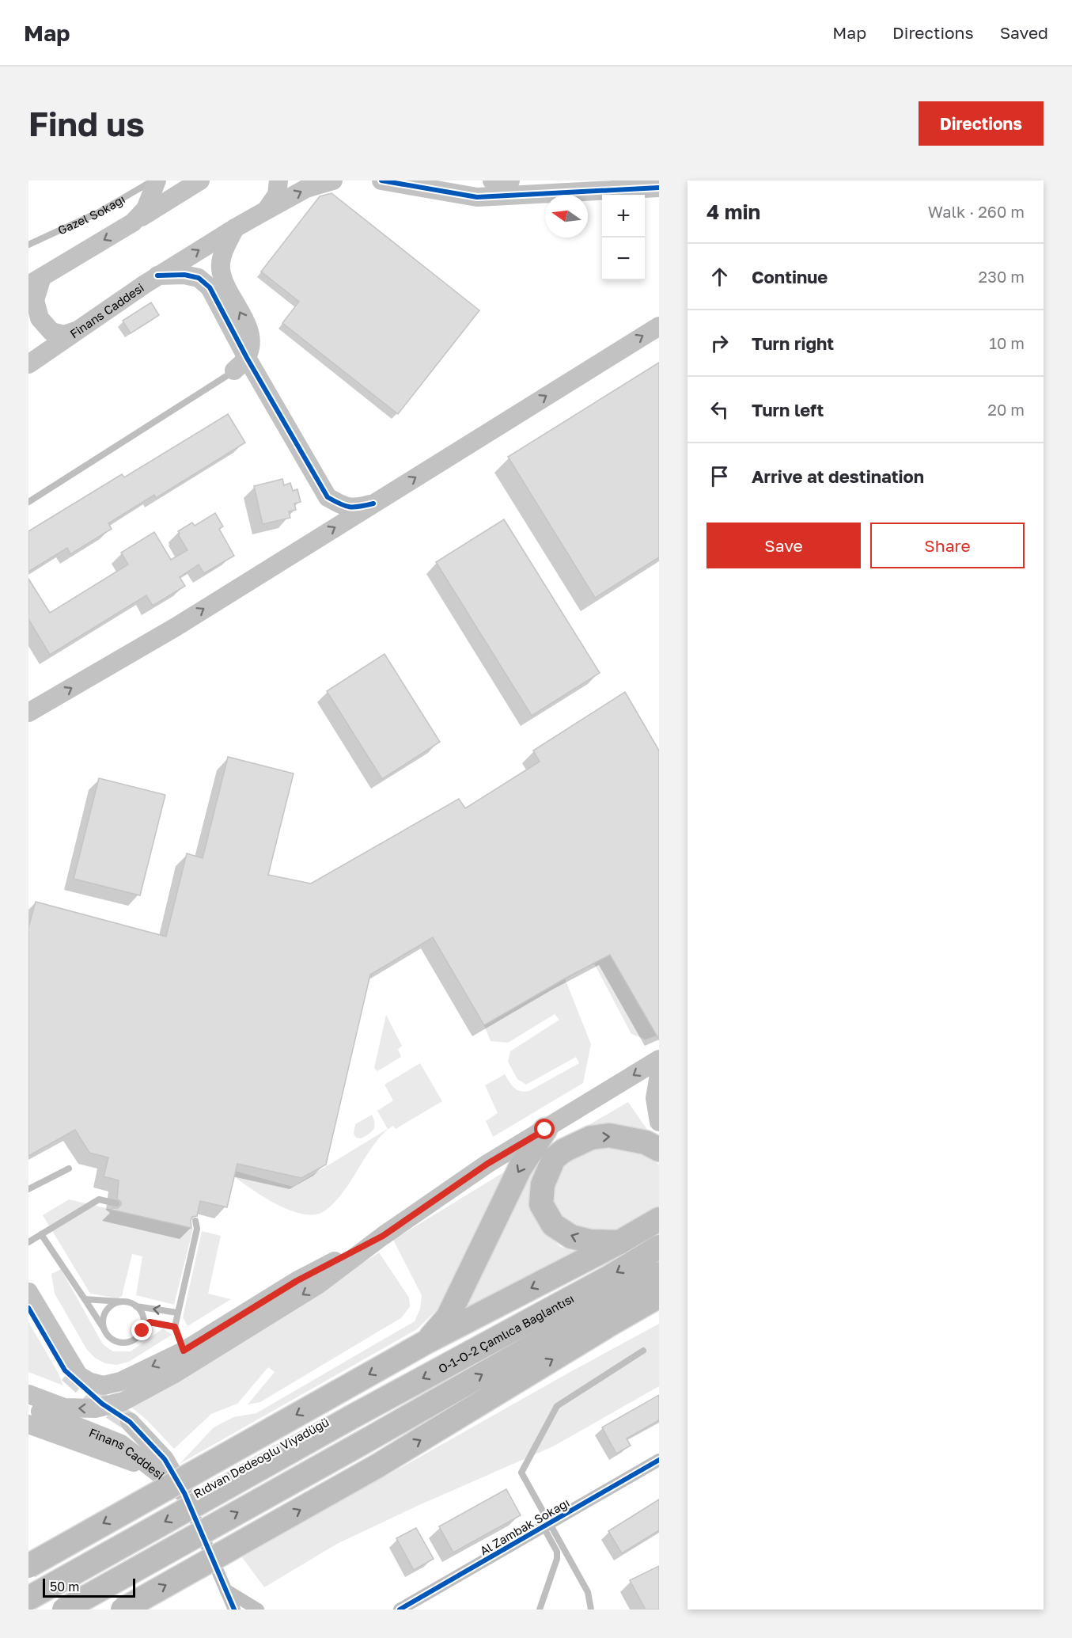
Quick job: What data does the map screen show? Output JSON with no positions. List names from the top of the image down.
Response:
{
  "streets": {
    "highway": ["O-1-O-2 Çamlıca Bağlantısı", "Rıdvan Dedeoğlu Viyadüğü"],
    "street": ["Finans Caddesi", "Al Zambak Sokağı"],
    "lane": ["Gazel Sokağı"]
  },
  "crossings": [
    ["O-1-O-2 Çamlıca Bağlantısı", "Rıdvan Dedeoğlu Viyadüğü"]
  ],
  "scale_bar": "50 m",
  "north": "left",
  "page": {
    "header": "Map",
    "nav": ["Map", "Directions", "Saved"],
    "buttons": [
      "Directions",
      ["Save", "Share"]
    ],
    "title": "Find us",
    "heading": ["4 min", "Walk · 260 m"],
    "map_buttons": ["+", "−"],
    "list": [
      ["Continue", "230 m"],
      ["Turn right", "10 m"],
      ["Turn left", "20 m"],
      "Arrive at destination"
    ],
    "scale": "50 m"
  }
}
